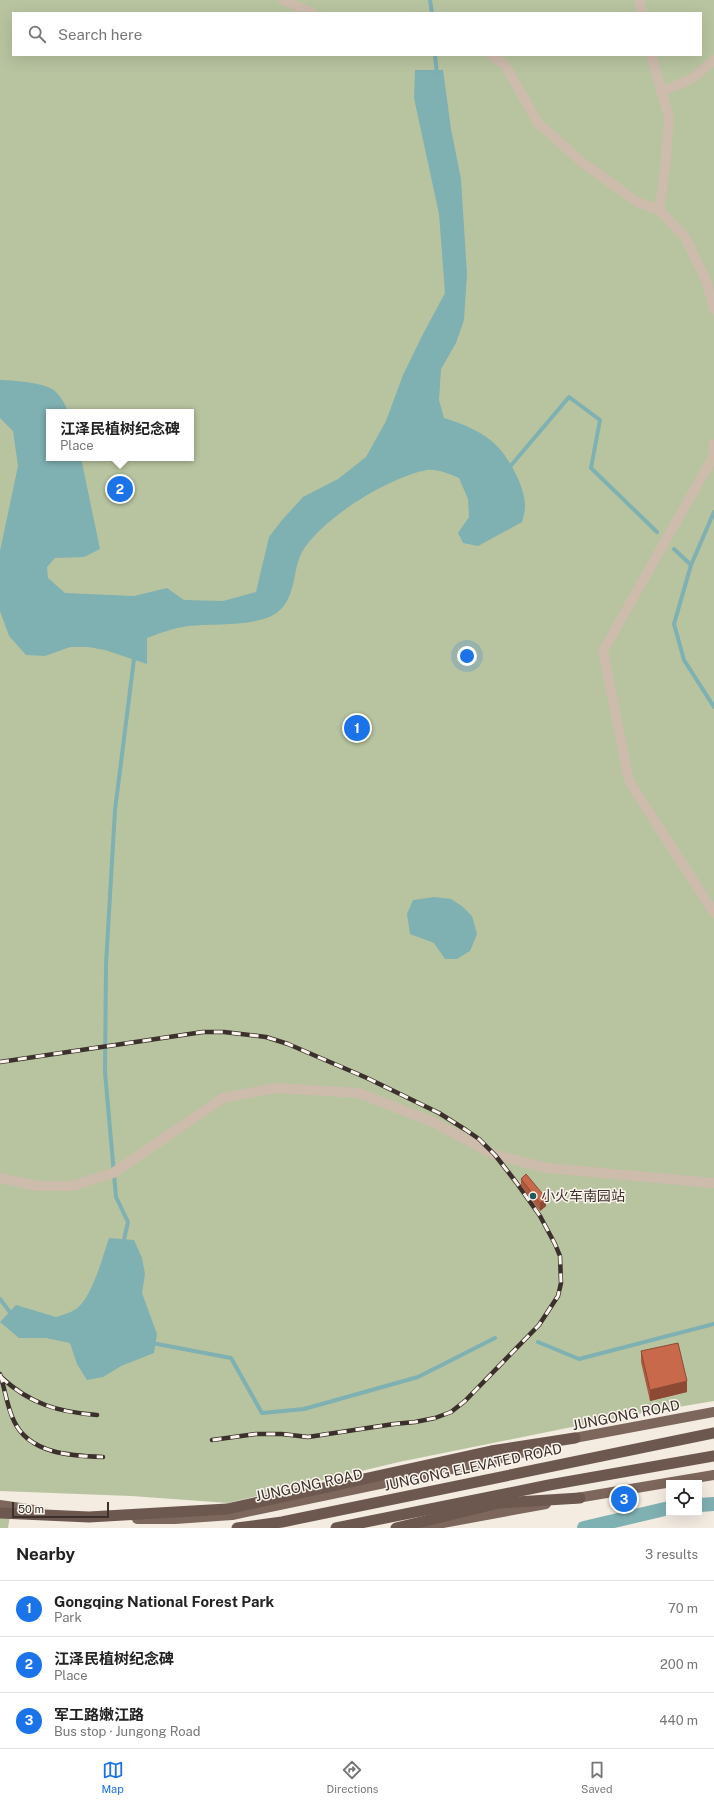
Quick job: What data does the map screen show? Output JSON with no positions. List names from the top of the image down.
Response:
{
  "streets": {
    "highway": ["JUNGONG ELEVATED ROAD"],
    "main road": ["JUNGONG ROAD"]
  },
  "places": ["小火车南园站"],
  "scale_bar": "50 m",
  "page": {
    "search": "Search here",
    "popup": ["江泽民植树纪念碑", "Place"],
    "pins": ["2", "1", "3"],
    "scale": "50 m",
    "heading": ["Nearby", "3 results"],
    "list": [
      {
        "mark": "1",
        "name": "Gongqing National Forest Park",
        "note": "Park",
        "value": "70 m"
      },
      {
        "mark": "2",
        "name": "江泽民植树纪念碑",
        "note": "Place",
        "value": "200 m"
      },
      {
        "mark": "3",
        "name": "军工路嫩江路",
        "note": "Bus stop · Jungong Road",
        "value": "440 m"
      }
    ],
    "nav": ["Map", "Directions", "Saved"]
  }
}
